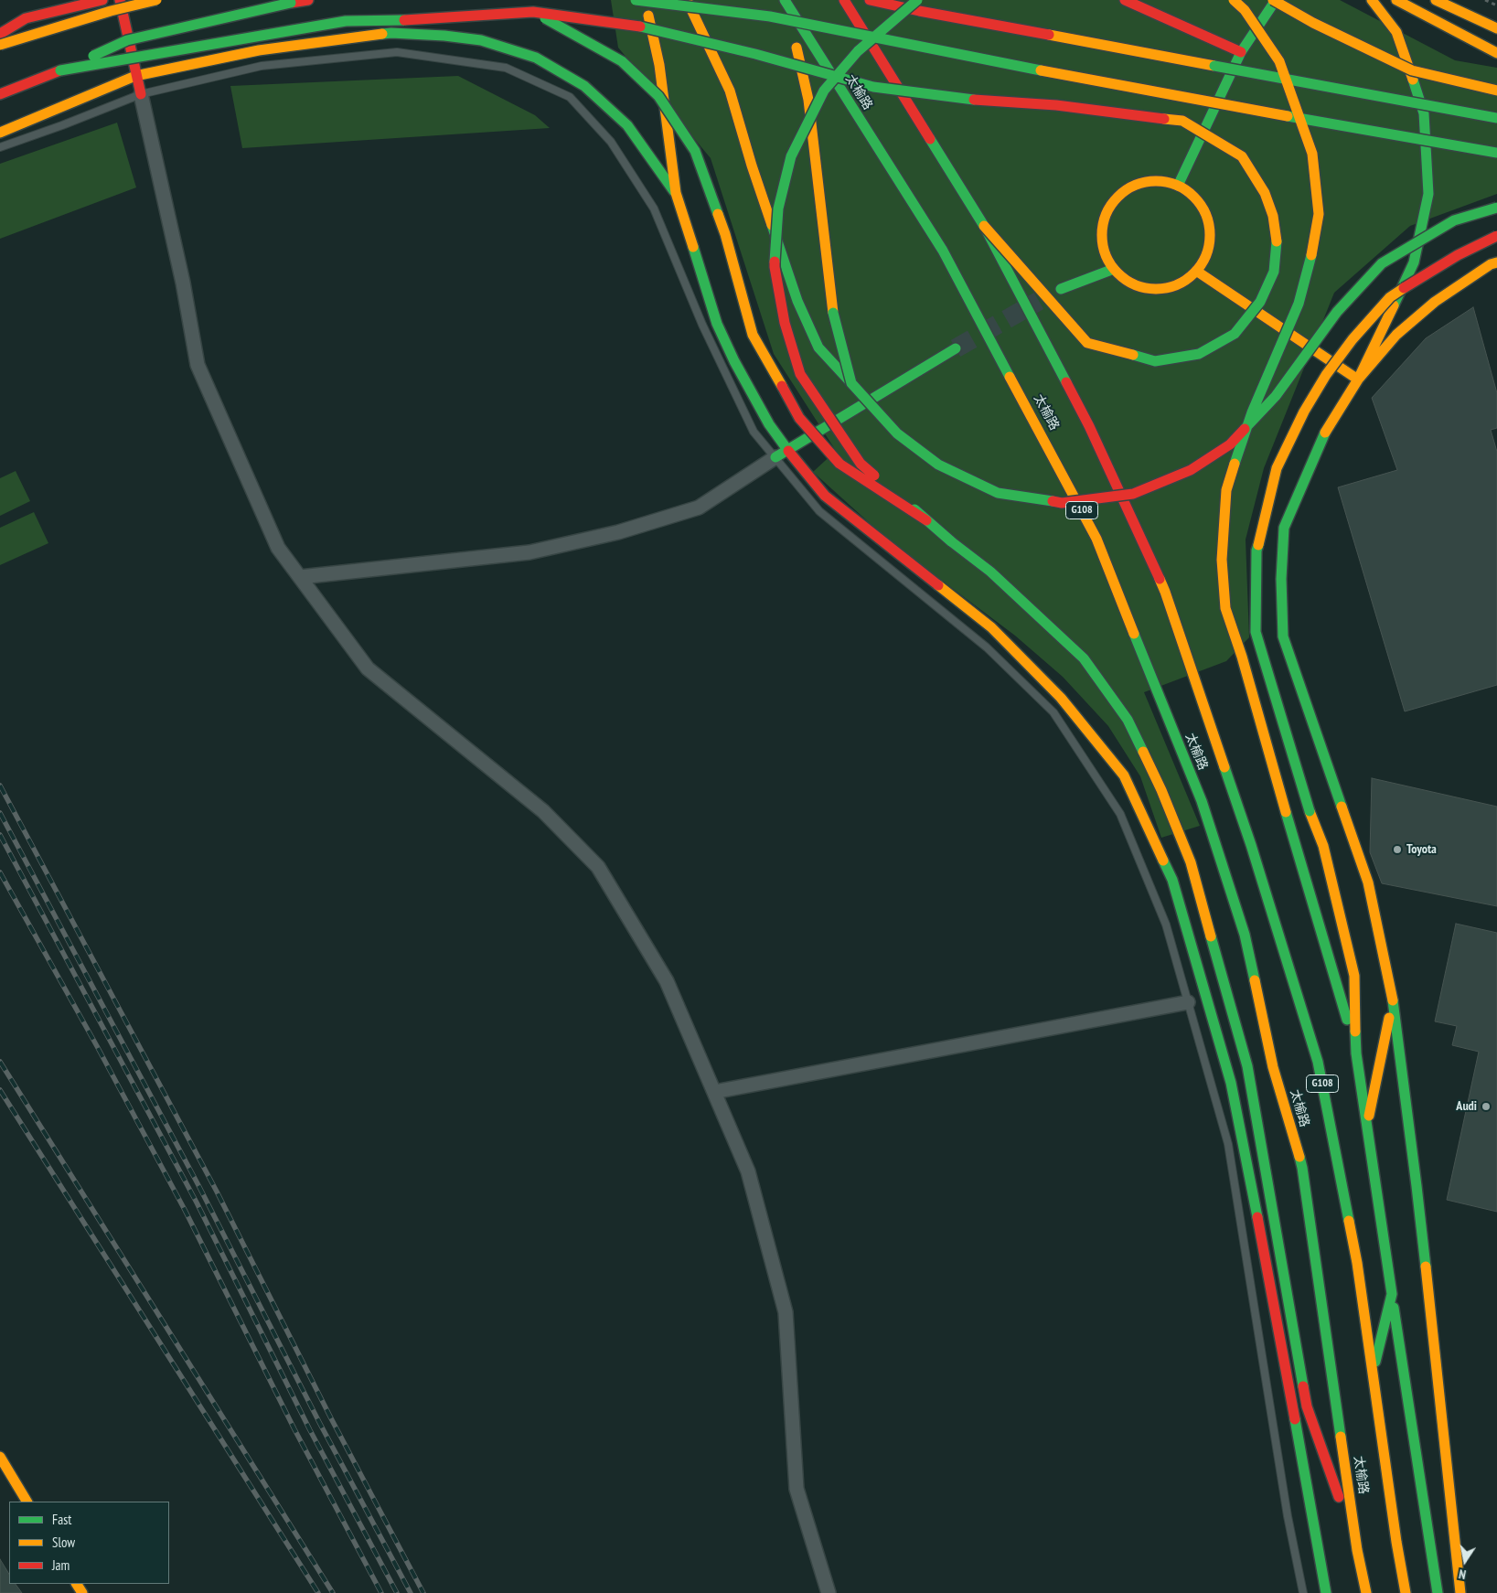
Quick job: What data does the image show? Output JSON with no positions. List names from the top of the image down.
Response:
{
  "streets": {
    "main road": ["太榆路", "G108"]
  },
  "places": ["Toyota", "Audi"],
  "legend": ["Fast", "Slow", "Jam"],
  "north": "bottom"
}
